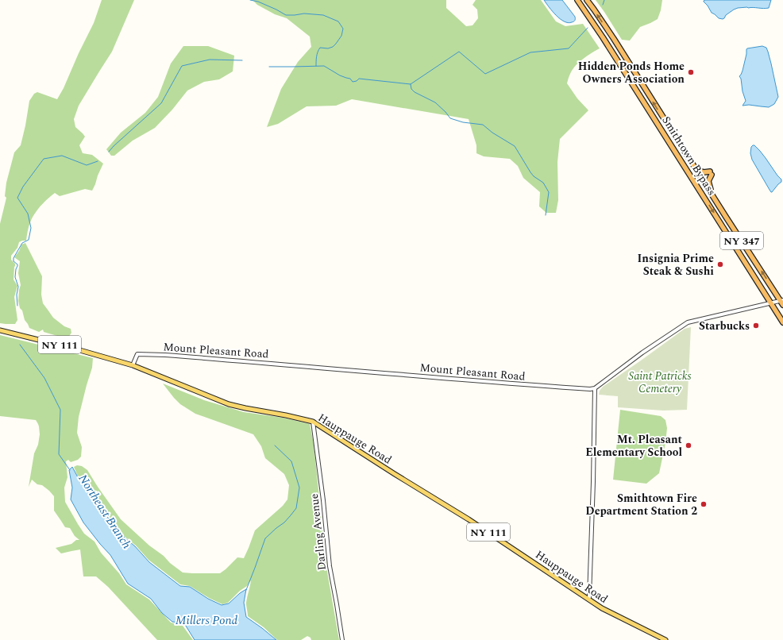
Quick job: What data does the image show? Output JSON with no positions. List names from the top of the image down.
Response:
{
  "streets": {
    "highway": ["Smithtown Bypass", "NY 347"],
    "main road": ["NY 111", "Hauppauge Road"],
    "street": ["Mount Pleasant Road", "Darling Avenue"]
  },
  "crossings": [
    ["Mount Pleasant Road", "Hauppauge Road"],
    ["Hauppauge Road", "Darling Avenue"]
  ],
  "water": ["Northeast Branch", "Millers Pond"],
  "parks": ["Saint Patricks Cemetery"],
  "places": [
    "Hidden Ponds Home Owners Association",
    "Insignia Prime Steak & Sushi",
    "Starbucks",
    "Mt. Pleasant Elementary School",
    "Smithtown Fire Department Station 2"
  ]
}
